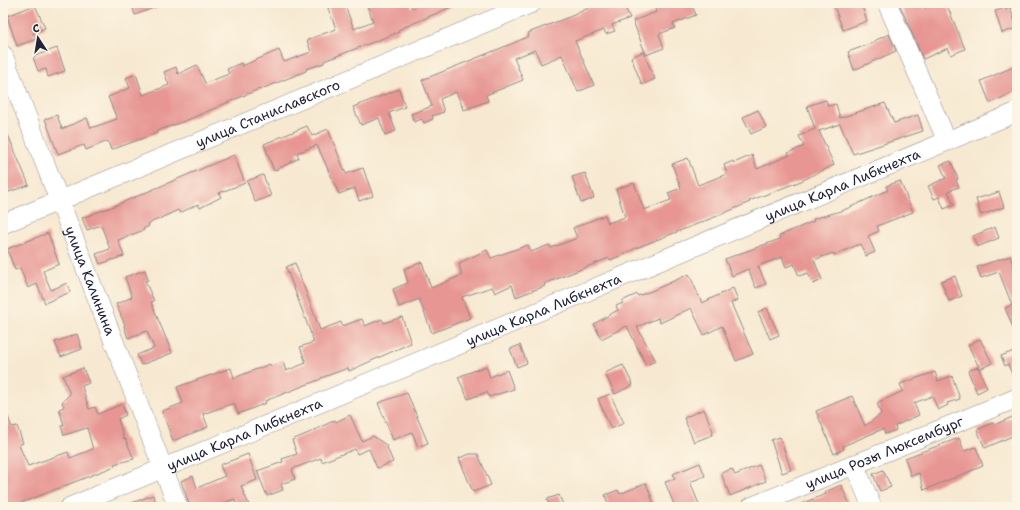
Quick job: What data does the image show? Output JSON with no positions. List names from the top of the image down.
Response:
{
  "streets": {
    "street": [
      "улица Станиславского",
      "улица Карла Либкнехта",
      "улица Калинина",
      "улица Розы Люксембург"
    ]
  },
  "crossings": [
    ["улица Станиславского", "улица Калинина"],
    ["улица Карла Либкнехта", "улица Калинина"]
  ],
  "north": "top"
}
